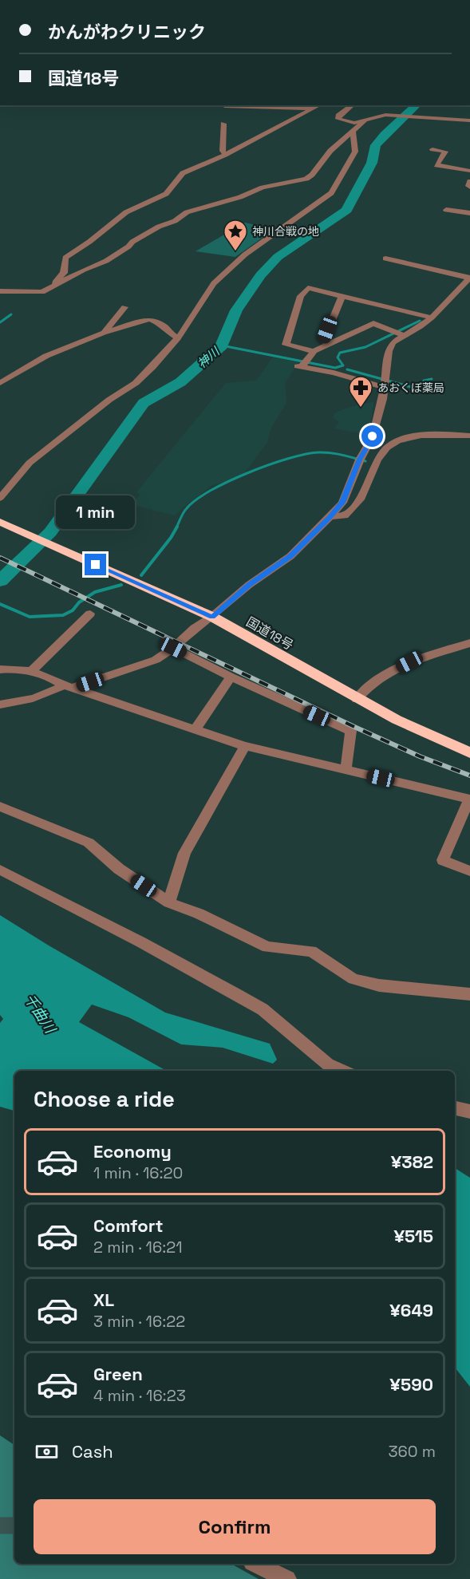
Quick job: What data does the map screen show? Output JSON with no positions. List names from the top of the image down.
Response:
{
  "streets": {
    "highway": ["国道18号"]
  },
  "water": ["神川", "千曲川"],
  "places": {
    "place": ["神川合戦の地"],
    "pharmacy": ["あおくぼ薬局"]
  },
  "page": {
    "banner": ["かんがわクリニック", "国道18号"],
    "bubble": "1 min",
    "heading": "Choose a ride",
    "list": [
      {
        "name": "Economy",
        "note": "1 min · 16:20",
        "value": "¥382"
      },
      {
        "name": "Comfort",
        "note": "2 min · 16:21",
        "value": "¥515"
      },
      {
        "name": "XL",
        "note": "3 min · 16:22",
        "value": "¥649"
      },
      {
        "name": "Green",
        "note": "4 min · 16:23",
        "value": "¥590"
      }
    ],
    "pay": ["Cash", "360 m"],
    "buttons": "Confirm"
  }
}
